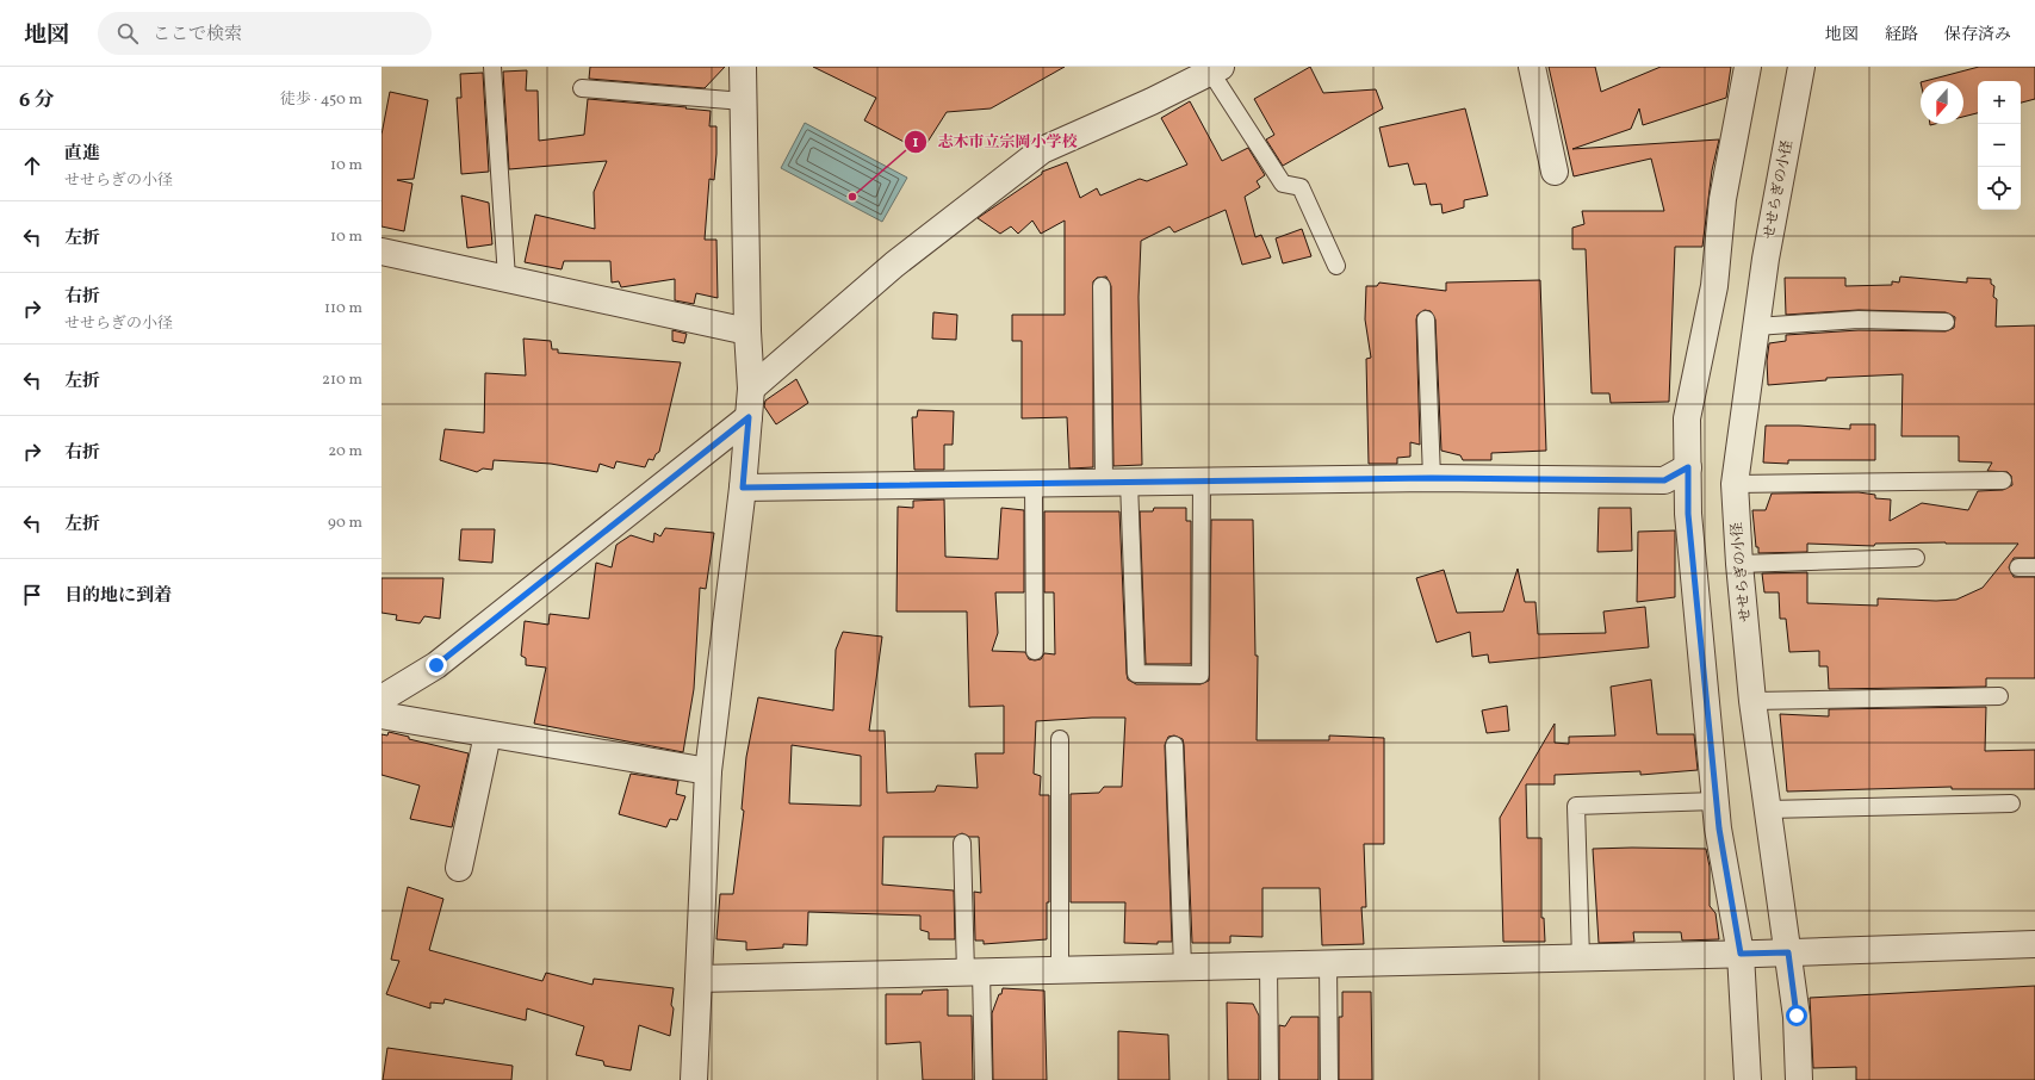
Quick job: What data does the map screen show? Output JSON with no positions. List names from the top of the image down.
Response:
{
  "streets": {
    "street": ["せせらぎの小径"]
  },
  "places": ["志木市立宗岡小学校"],
  "north": "bottom",
  "page": {
    "header": "地図",
    "search": "ここで検索",
    "nav": ["地図", "経路", "保存済み"],
    "heading": ["6 分", "徒歩 · 450 m"],
    "map_buttons": ["+", "−"],
    "list": [
      ["直進", "せせらぎの小径", "10 m"],
      ["左折", "10 m"],
      ["右折", "せせらぎの小径", "110 m"],
      ["左折", "210 m"],
      ["右折", "20 m"],
      ["左折", "90 m"],
      "目的地に到着"
    ]
  }
}
